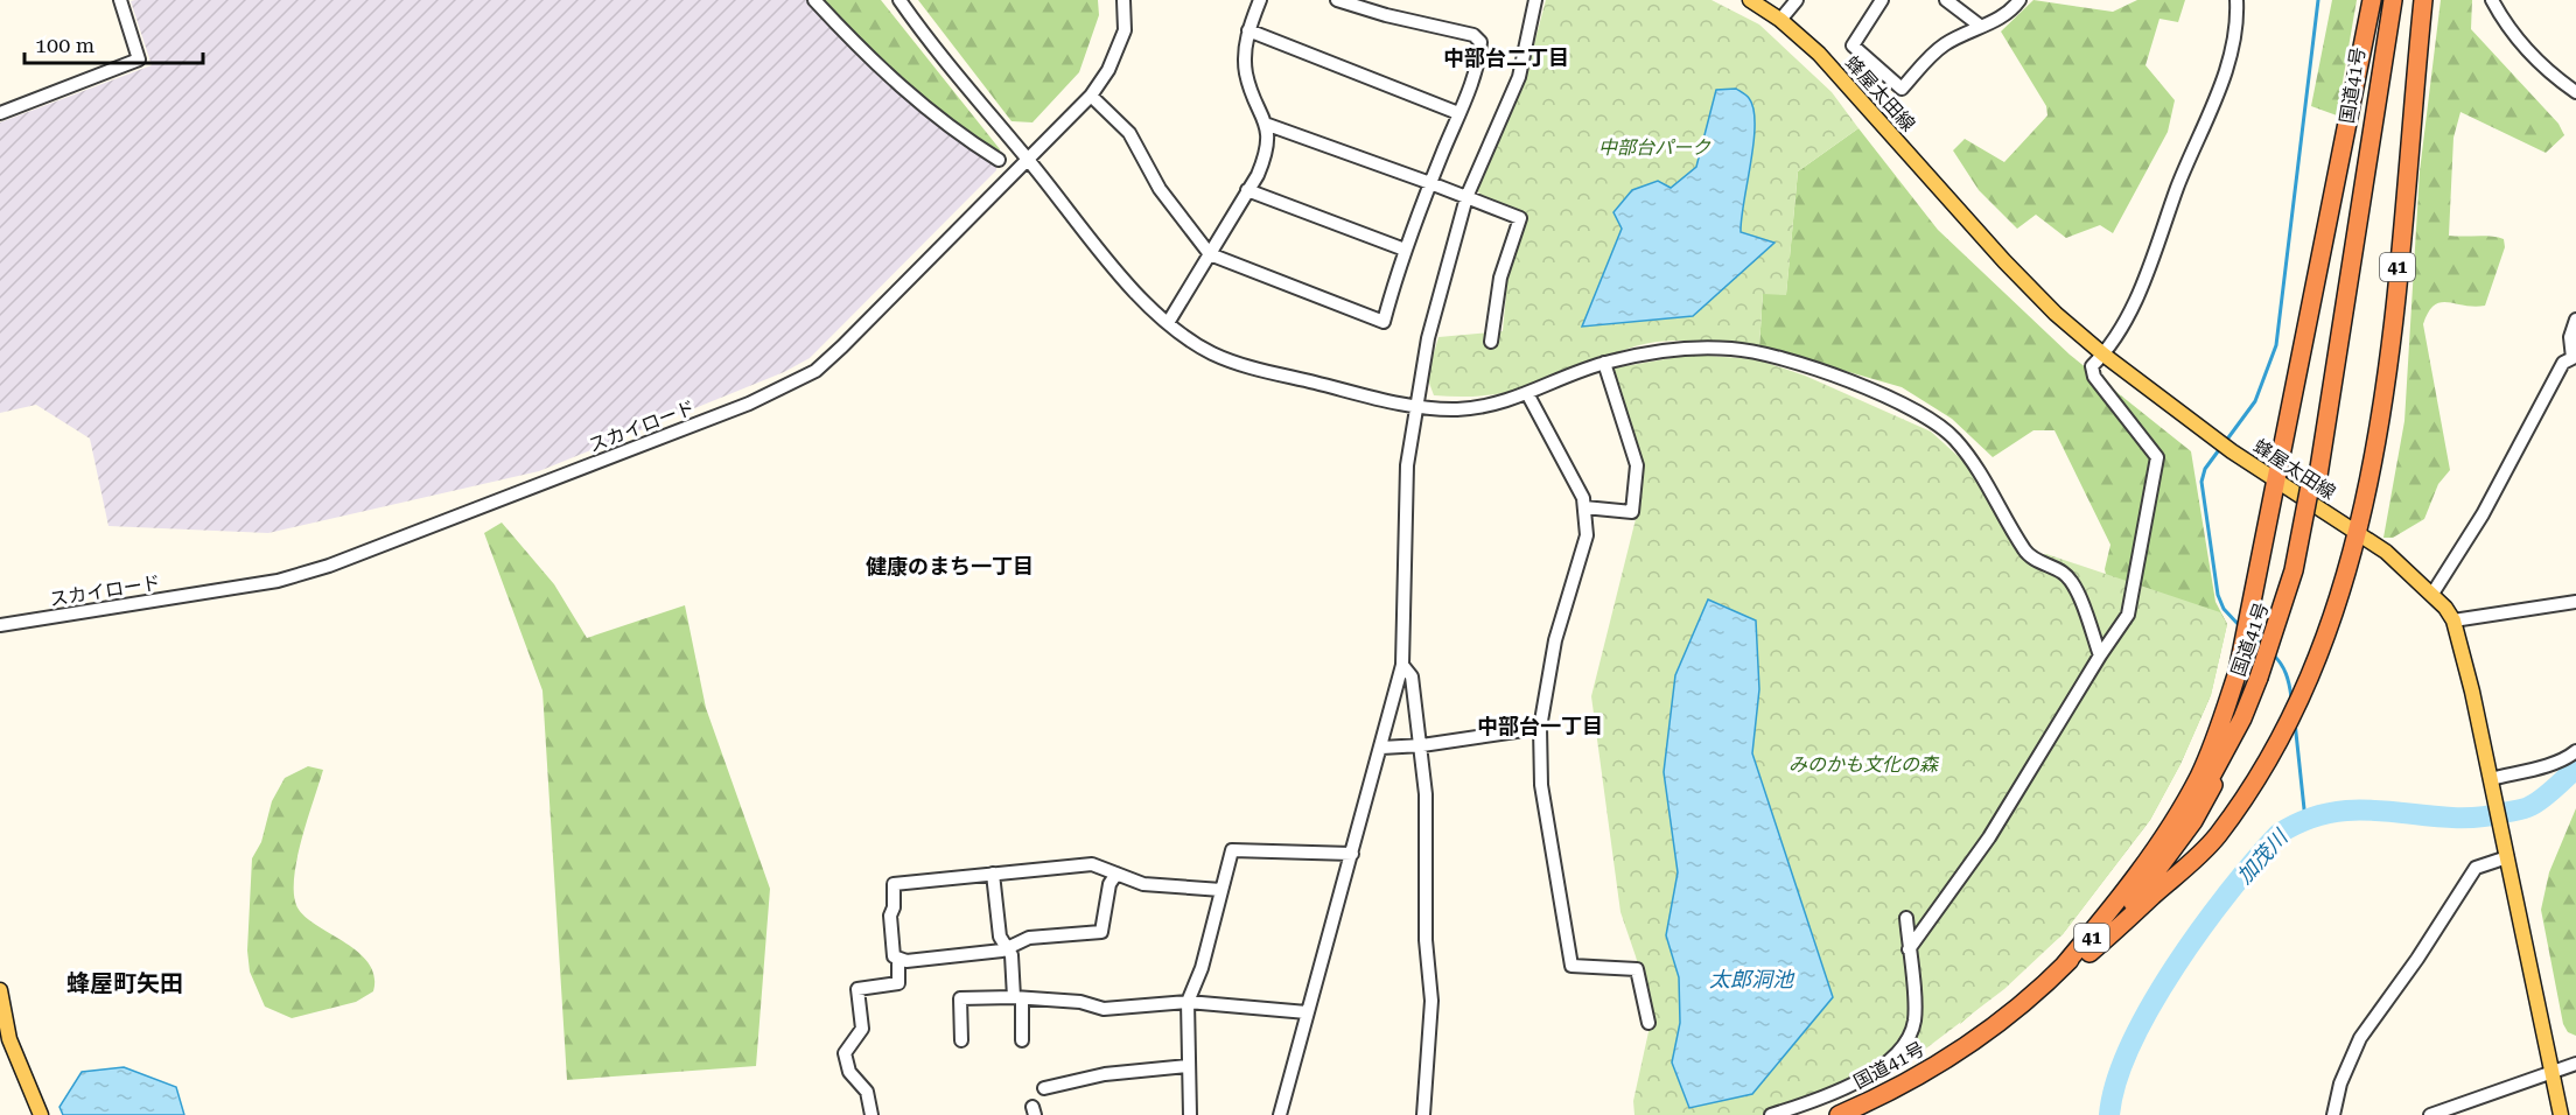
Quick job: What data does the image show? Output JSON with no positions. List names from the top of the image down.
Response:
{
  "streets": {
    "highway": ["国道41号", "41"],
    "main road": ["蜂屋太田線"],
    "street": ["スカイロード"]
  },
  "crossings": [
    ["国道41号", "41"],
    ["蜂屋太田線", "41"]
  ],
  "districts": [
    "中部台二丁目",
    "健康のまち一丁目",
    "中部台一丁目",
    "蜂屋町矢田"
  ],
  "water": ["加茂川", "太郎洞池"],
  "parks": ["中部台パーク", "みのかも文化の森"],
  "scale_bar": "100 m"
}
